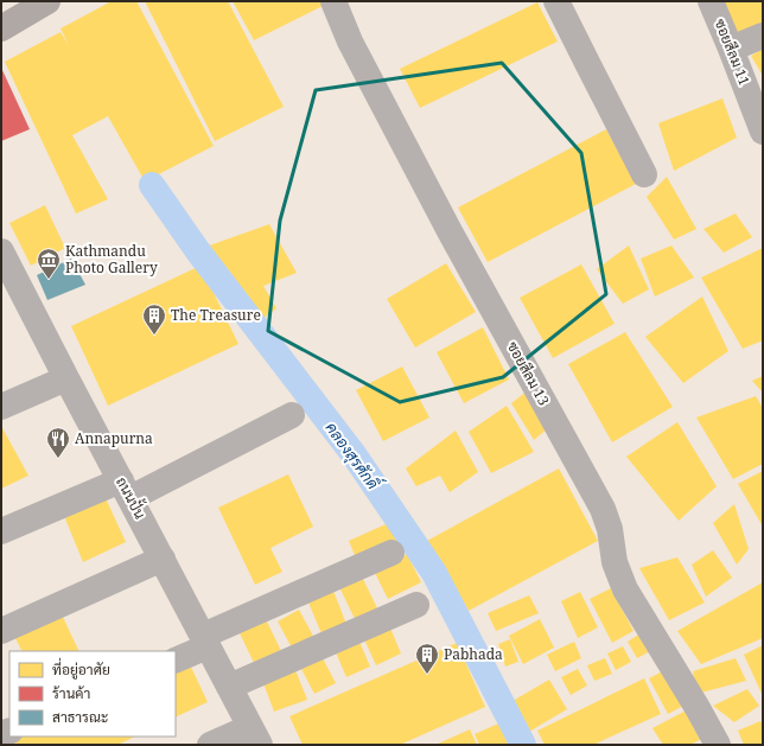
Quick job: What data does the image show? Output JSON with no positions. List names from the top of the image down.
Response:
{
  "streets": {
    "street": ["ซอยสีลม 11", "ซอยสีลม 13", "ถนนปั้น"]
  },
  "water": ["คลองสุรศักดิ์"],
  "places": {
    "museum": ["Kathmandu Photo Gallery"],
    "building": ["The Treasure", "Pabhada"],
    "restaurant": ["Annapurna"]
  },
  "legend": ["ที่อยู่อาศัย", "ร้านค้า", "สาธารณะ"]
}
